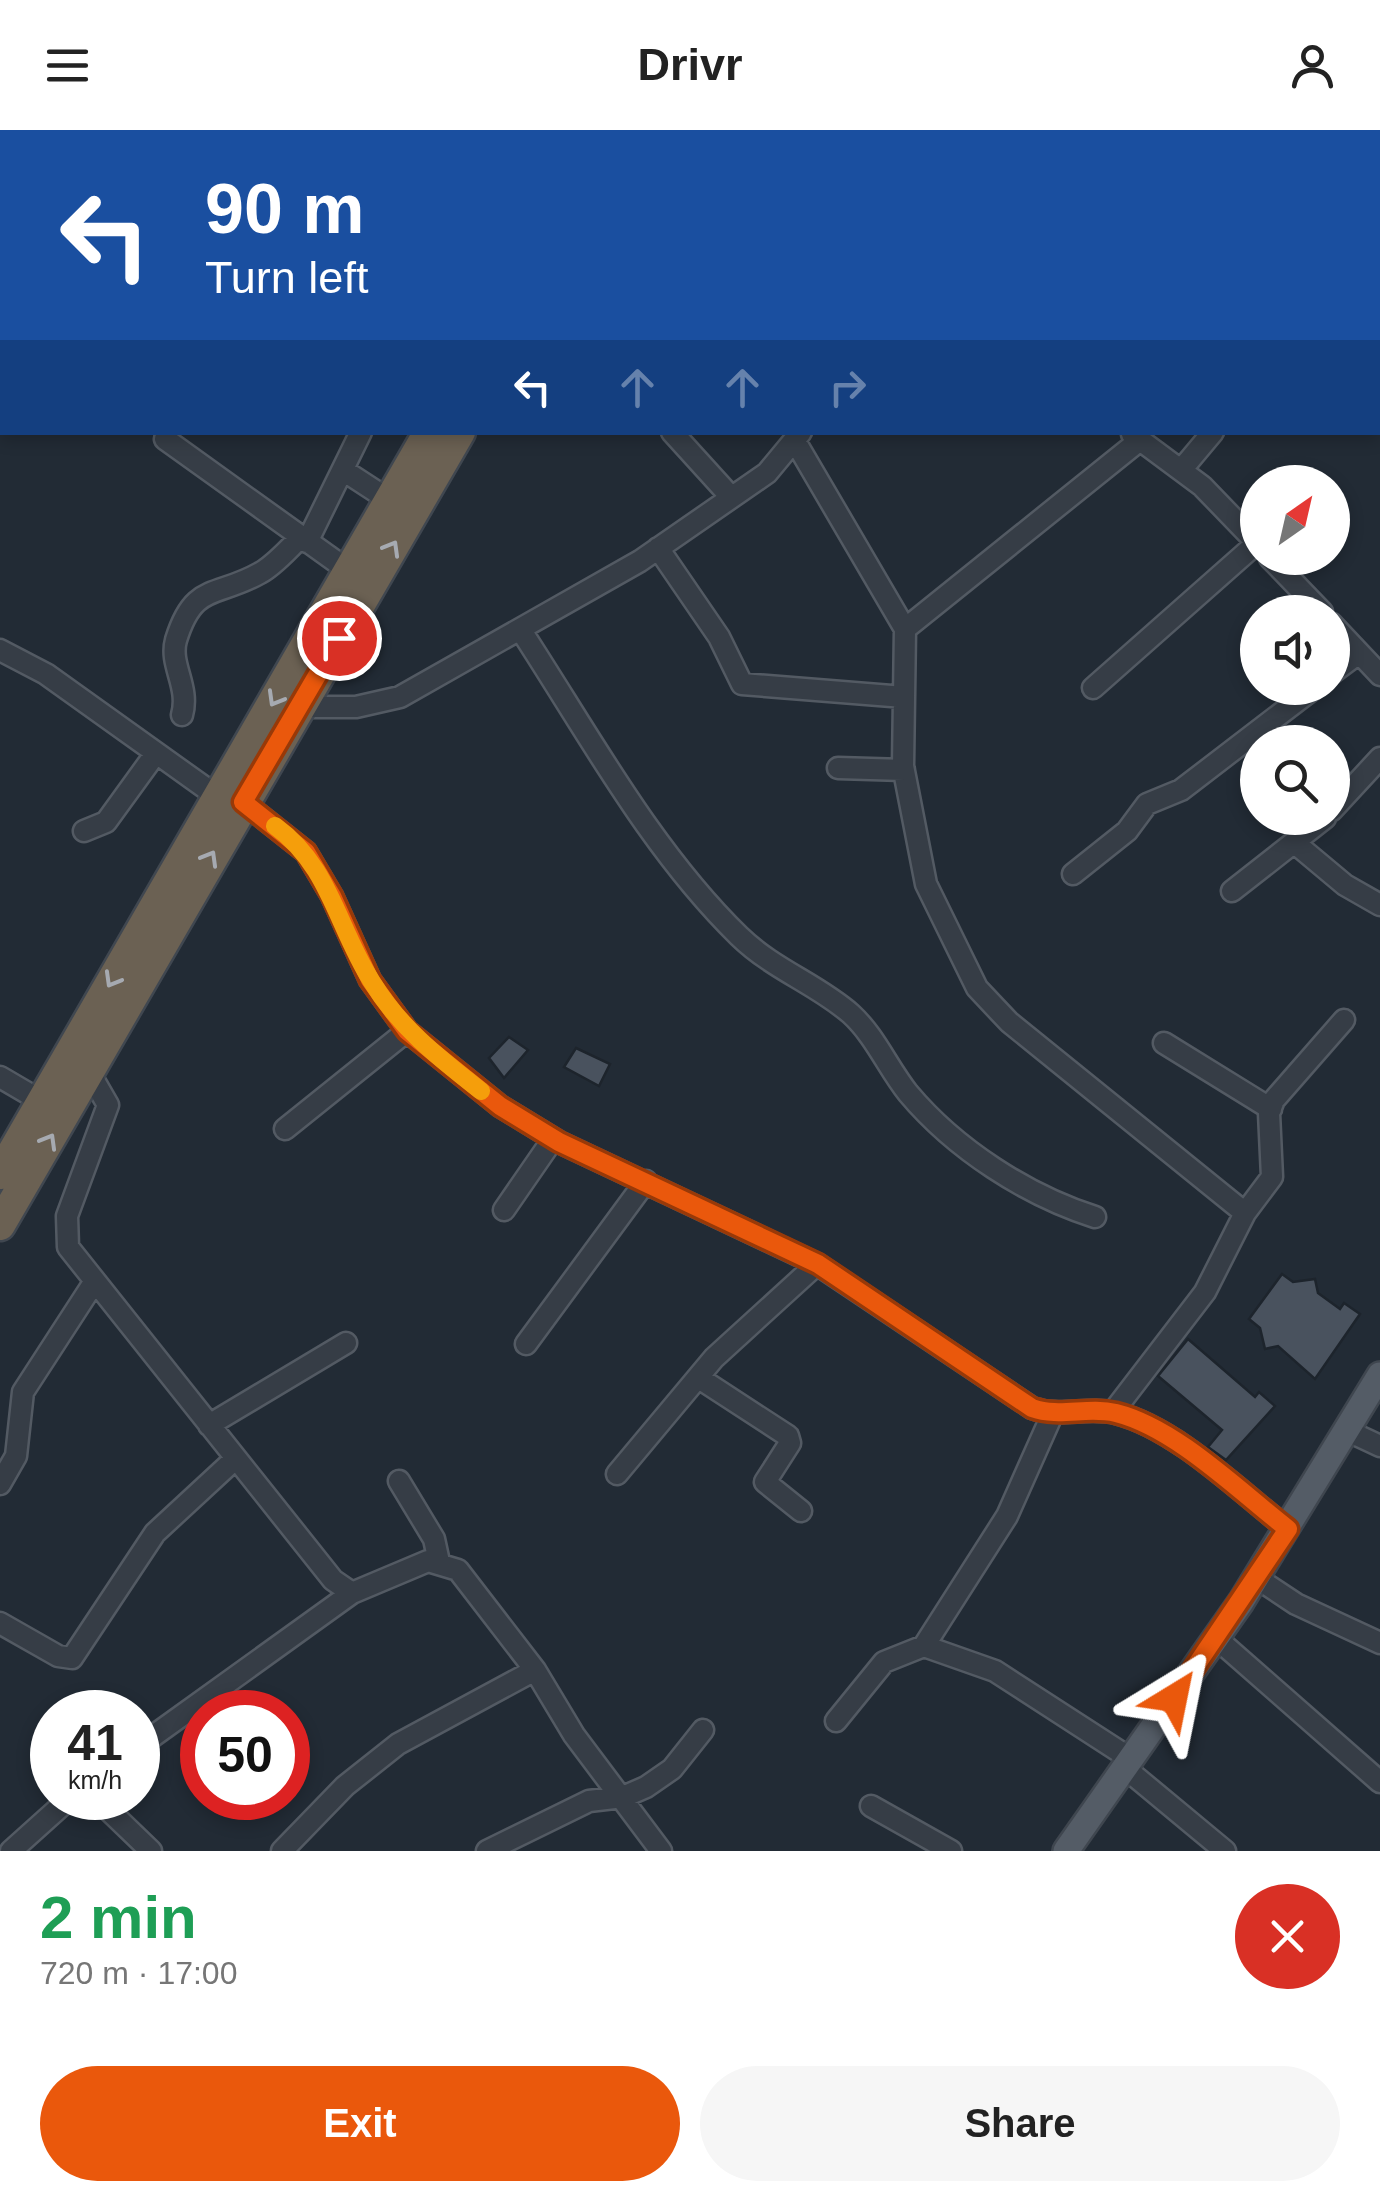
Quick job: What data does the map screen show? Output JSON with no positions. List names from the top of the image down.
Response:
{
  "north": "top right",
  "page": {
    "header": "Drivr",
    "turn": ["90 m", "Turn left"],
    "speed": "41 km/h",
    "limit": "50",
    "heading": ["2 min", "720 m · 17:00"],
    "buttons": ["Exit", "Share"]
  }
}
